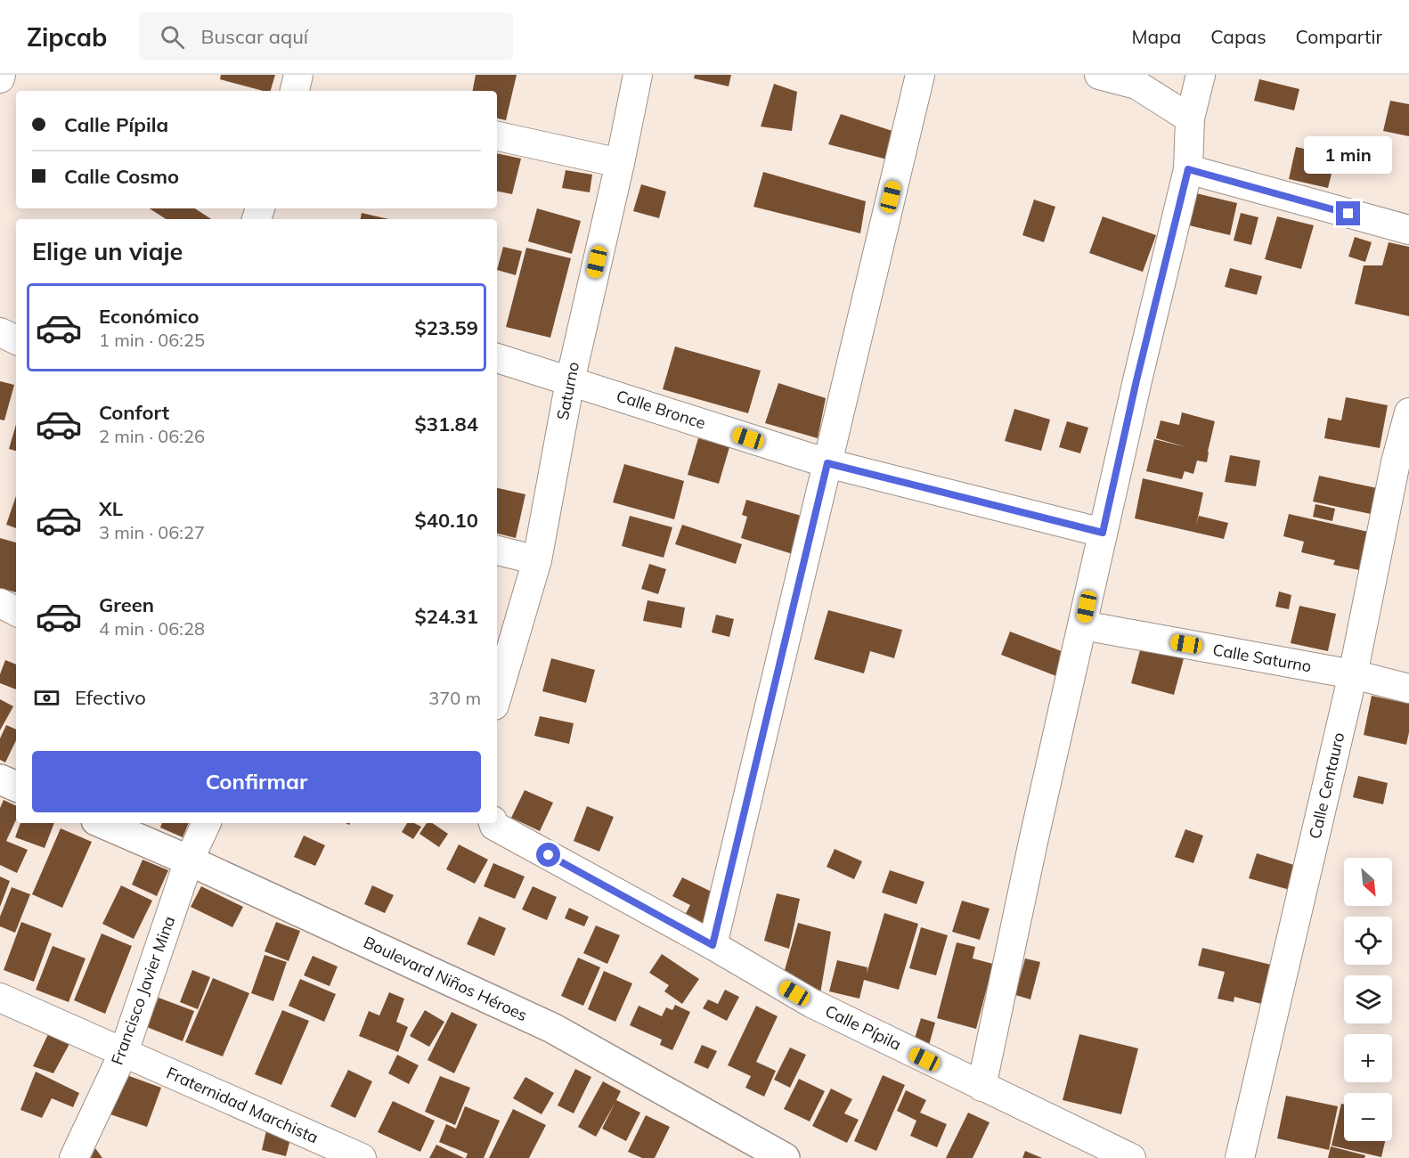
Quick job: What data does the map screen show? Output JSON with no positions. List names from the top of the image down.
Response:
{
  "streets": {
    "street": [
      "Saturno",
      "Calle Bronce",
      "Calle Saturno",
      "Calle Centauro",
      "Boulevard Niños Héroes",
      "Francisco Javier Mina",
      "Calle Pípila",
      "Fraternidad Marchista"
    ]
  },
  "crossings": [
    ["Saturno", "Calle Bronce"],
    ["Calle Saturno", "Calle Centauro"],
    ["Boulevard Niños Héroes", "Francisco Javier Mina"],
    ["Francisco Javier Mina", "Fraternidad Marchista"]
  ],
  "north": "bottom right",
  "page": {
    "header": "Zipcab",
    "search": "Buscar aquí",
    "nav": ["Mapa", "Capas", "Compartir"],
    "banner": ["Calle Pípila", "Calle Cosmo"],
    "bubble": "1 min",
    "heading": "Elige un viaje",
    "list": [
      {
        "name": "Económico",
        "note": "1 min · 06:25",
        "value": "$23.59"
      },
      {
        "name": "Confort",
        "note": "2 min · 06:26",
        "value": "$31.84"
      },
      {
        "name": "XL",
        "note": "3 min · 06:27",
        "value": "$40.10"
      },
      {
        "name": "Green",
        "note": "4 min · 06:28",
        "value": "$24.31"
      }
    ],
    "pay": ["Efectivo", "370 m"],
    "buttons": "Confirmar",
    "map_buttons": ["+", "−"]
  }
}
